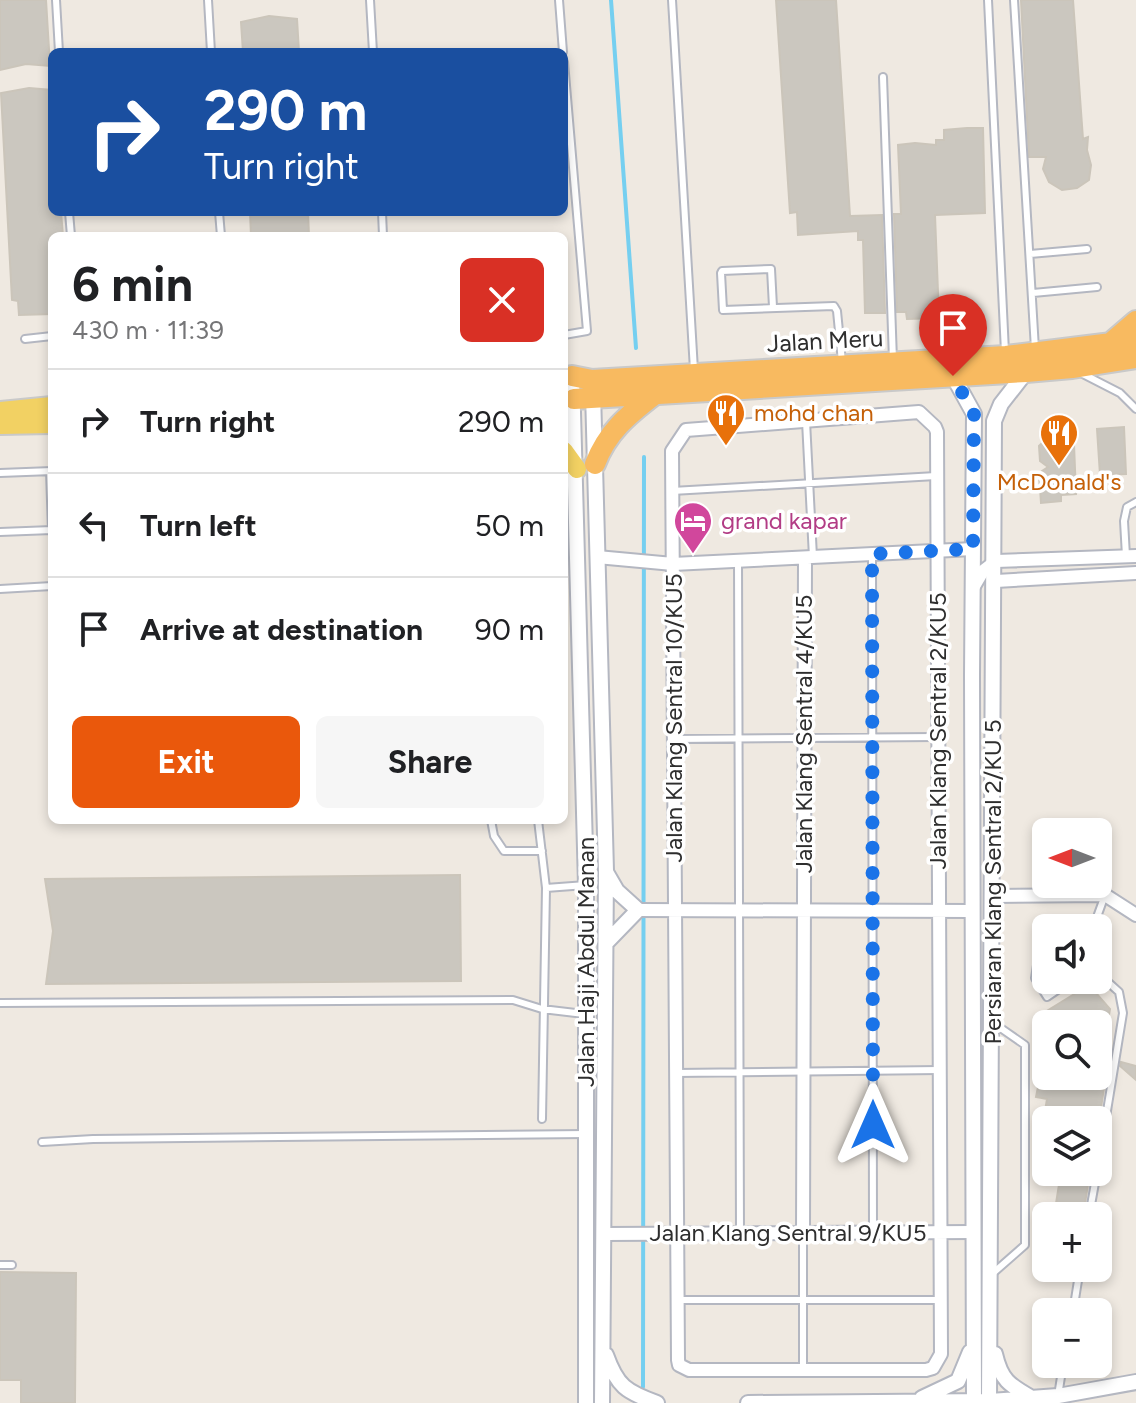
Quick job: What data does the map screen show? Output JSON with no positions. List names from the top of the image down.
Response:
{
  "streets": {
    "highway": ["Jalan Meru"],
    "street": [
      "Jalan Klang Sentral 10/KU5",
      "Jalan Klang Sentral 2/KU5",
      "Jalan Klang Sentral 4/KU5",
      "Persiaran Klang Sentral 2/KU 5",
      "Jalan Haji Abdul Manan",
      "Jalan Klang Sentral 9/KU5"
    ]
  },
  "crossings": [
    ["Jalan Meru", "Persiaran Klang Sentral 2/KU 5"],
    ["Jalan Meru", "Jalan Haji Abdul Manan"],
    ["Jalan Klang Sentral 10/KU5", "Jalan Klang Sentral 2/KU5"],
    ["Jalan Klang Sentral 10/KU5", "Jalan Klang Sentral 9/KU5"],
    ["Jalan Klang Sentral 2/KU5", "Jalan Klang Sentral 9/KU5"],
    ["Jalan Klang Sentral 4/KU5", "Jalan Klang Sentral 9/KU5"],
    ["Persiaran Klang Sentral 2/KU 5", "Jalan Klang Sentral 9/KU5"],
    ["Jalan Haji Abdul Manan", "Jalan Klang Sentral 9/KU5"]
  ],
  "places": {
    "restaurant": ["mohd chan", "McDonald's"],
    "hotel": ["grand kapar"]
  },
  "north": "left",
  "page": {
    "turn": ["290 m", "Turn right"],
    "heading": ["6 min", "430 m · 11:39"],
    "list": [
      {
        "name": "Turn right",
        "value": "290 m"
      },
      {
        "name": "Turn left",
        "value": "50 m"
      },
      {
        "name": "Arrive at destination",
        "value": "90 m"
      }
    ],
    "buttons": ["Exit", "Share"],
    "map_buttons": ["+", "−"]
  }
}
